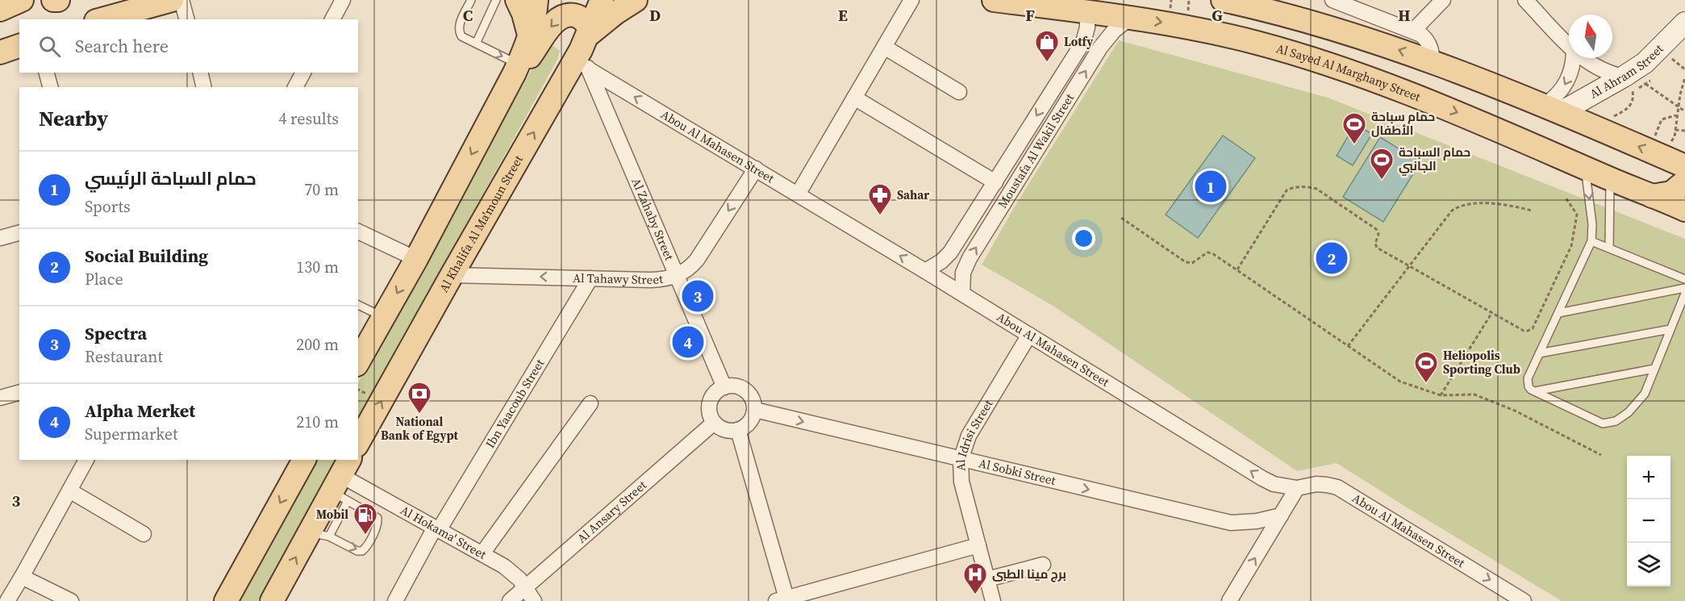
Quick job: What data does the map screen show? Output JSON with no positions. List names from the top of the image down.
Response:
{
  "streets": {
    "main road": ["Al Ahram Street", "Al Sayed Al Marghany Street", "Al Khalifa Al Ma'moun Street"],
    "street": [
      "Abou Al Mahasen Street",
      "Moustafa Al Wakil Street",
      "Al Zahaby Street",
      "Al Tahawy Street",
      "Ibn Yaacoub Street",
      "Al Idrisi Street",
      "Al Sobki Street",
      "Al Ansary Street",
      "Al Hokama' Street"
    ]
  },
  "crossings": [
    ["Al Sayed Al Marghany Street", "Moustafa Al Wakil Street"],
    ["Abou Al Mahasen Street", "Moustafa Al Wakil Street"],
    ["Abou Al Mahasen Street", "Al Zahaby Street"],
    ["Abou Al Mahasen Street", "Al Khalifa Al Ma'moun Street"],
    ["Abou Al Mahasen Street", "Al Tahawy Street"],
    ["Abou Al Mahasen Street", "Al Idrisi Street"],
    ["Al Zahaby Street", "Al Khalifa Al Ma'moun Street"],
    ["Al Zahaby Street", "Al Tahawy Street"],
    ["Al Zahaby Street", "Al Sobki Street"],
    ["Al Zahaby Street", "Al Ansary Street"],
    ["Al Khalifa Al Ma'moun Street", "Al Tahawy Street"],
    ["Al Tahawy Street", "Ibn Yaacoub Street"],
    ["Ibn Yaacoub Street", "Al Hokama' Street"],
    ["Al Idrisi Street", "Al Sobki Street"],
    ["Al Sobki Street", "Al Ansary Street"],
    ["Al Ansary Street", "Al Hokama' Street"]
  ],
  "one_way": ["Al Tahawy Street", "Al Sobki Street"],
  "places": {
    "shop": ["Lotfy"],
    "sports": ["حمام سباحة الأطفال", "حمام السباحة الجانبي", "Heliopolis Sporting Club"],
    "pharmacy": ["Sahar"],
    "bank": ["National Bank of Egypt"],
    "fuel station": ["Mobil"],
    "hospital": ["برج مينا الطبى"]
  },
  "north": "top",
  "page": {
    "search": "Search here",
    "heading": ["Nearby", "4 results"],
    "list": [
      {
        "mark": "1",
        "name": "حمام السباحة الرئيسي",
        "note": "Sports",
        "value": "70 m"
      },
      {
        "mark": "2",
        "name": "Social Building",
        "note": "Place",
        "value": "130 m"
      },
      {
        "mark": "3",
        "name": "Spectra",
        "note": "Restaurant",
        "value": "200 m"
      },
      {
        "mark": "4",
        "name": "Alpha Merket",
        "note": "Supermarket",
        "value": "210 m"
      }
    ],
    "pins": [
      "1",
      "2",
      "3",
      "4"
    ],
    "map_buttons": ["+", "−"]
  },
  "grid": {
    "columns": [
      "C",
      "D",
      "E",
      "F",
      "G",
      "H"
    ],
    "rows": ["3"]
  }
}
